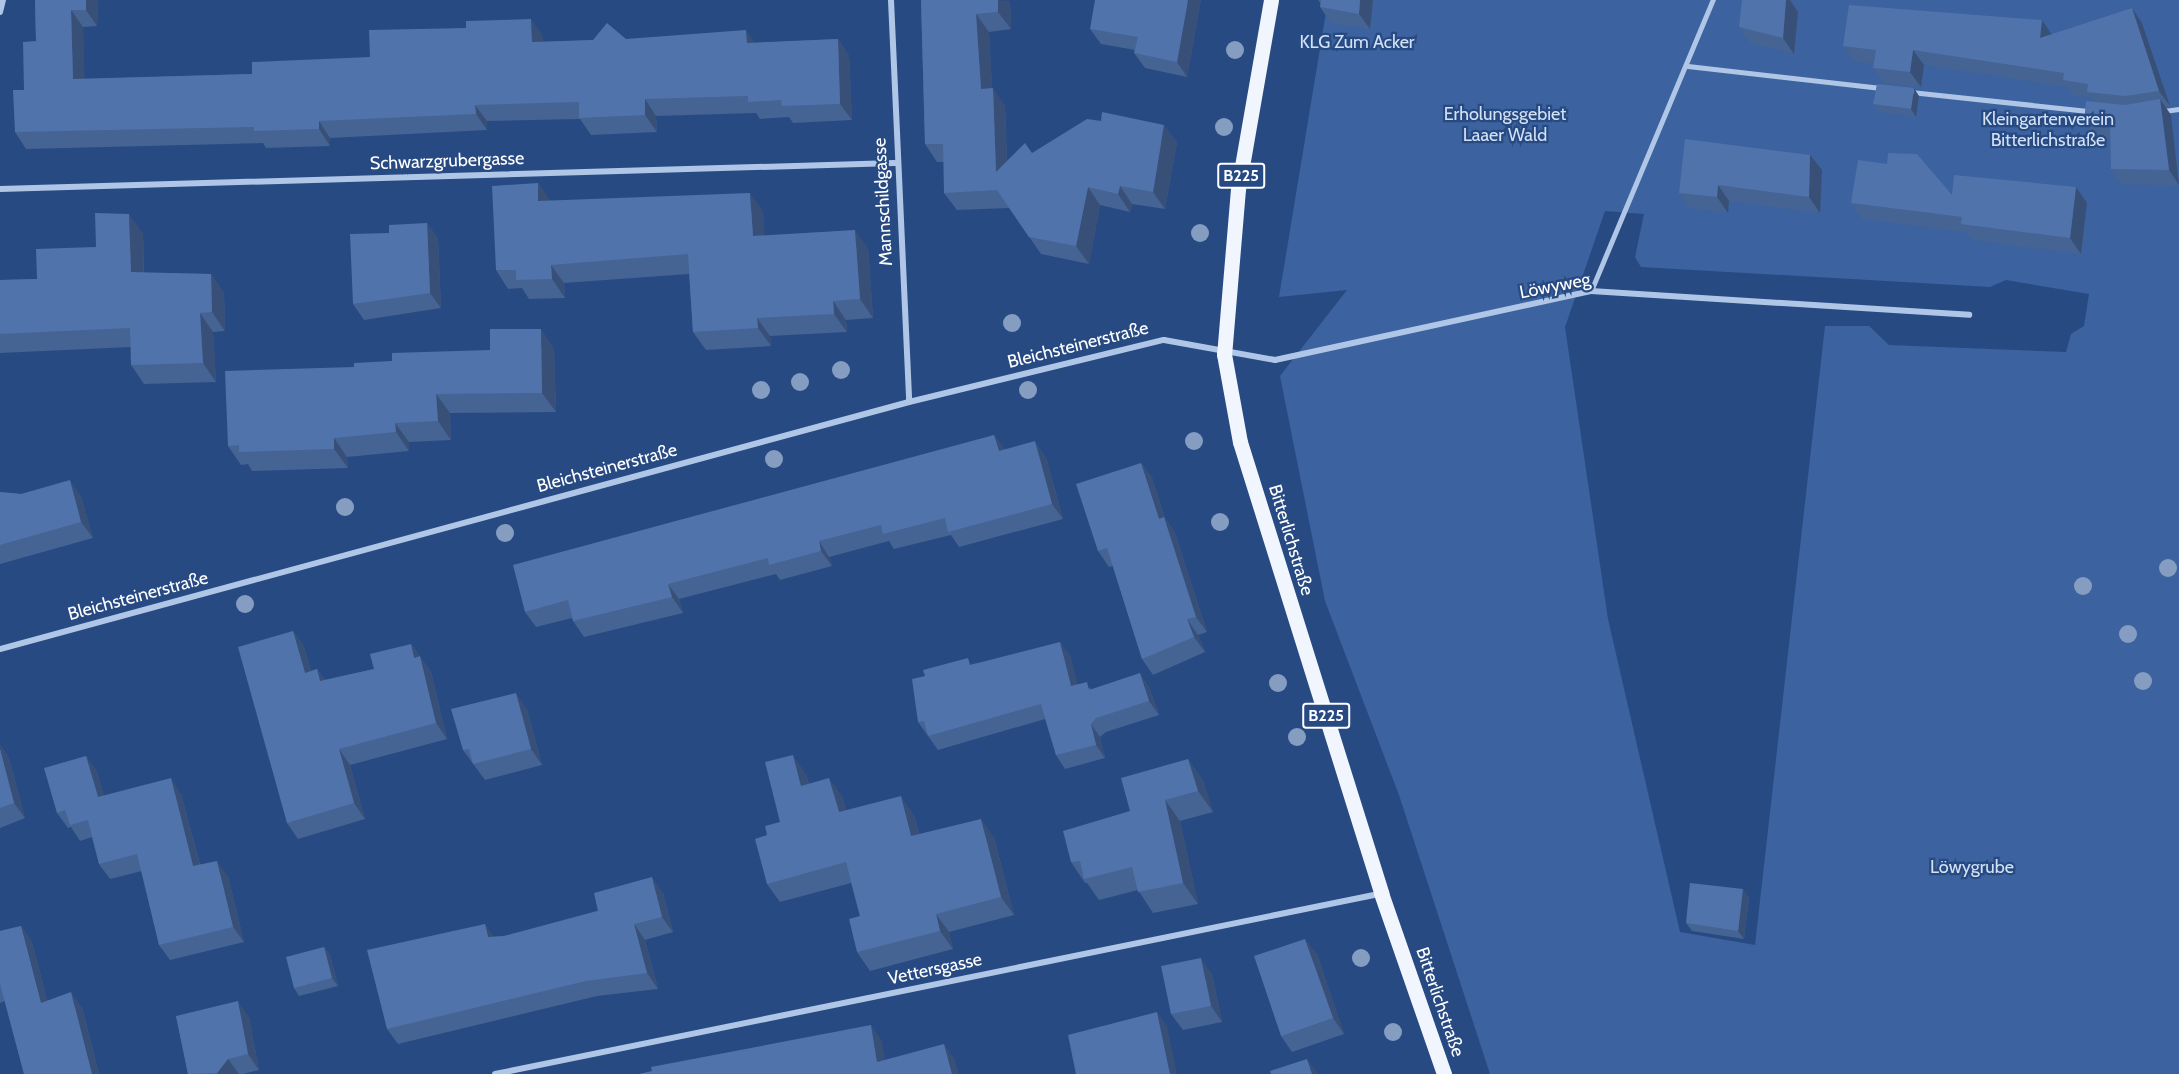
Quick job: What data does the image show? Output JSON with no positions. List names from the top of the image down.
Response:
{
  "streets": {
    "main road": ["B225", "Bitterlichstraße"],
    "street": [
      "Schwarzgrubergasse",
      "Mannschildgasse",
      "Löwyweg",
      "Bleichsteinerstraße",
      "Vettersgasse"
    ]
  },
  "crossings": [
    ["Schwarzgrubergasse", "Mannschildgasse"],
    ["Mannschildgasse", "Bleichsteinerstraße"],
    ["Löwyweg", "Bleichsteinerstraße"],
    ["Löwyweg", "Bitterlichstraße"],
    ["Bleichsteinerstraße", "Bitterlichstraße"],
    ["Bitterlichstraße", "Vettersgasse"]
  ],
  "parks": [
    "KLG Zum Acker",
    "Erholungsgebiet Laaer Wald",
    "Kleingartenverein Bitterlichstraße",
    "Löwygrube"
  ]
}
